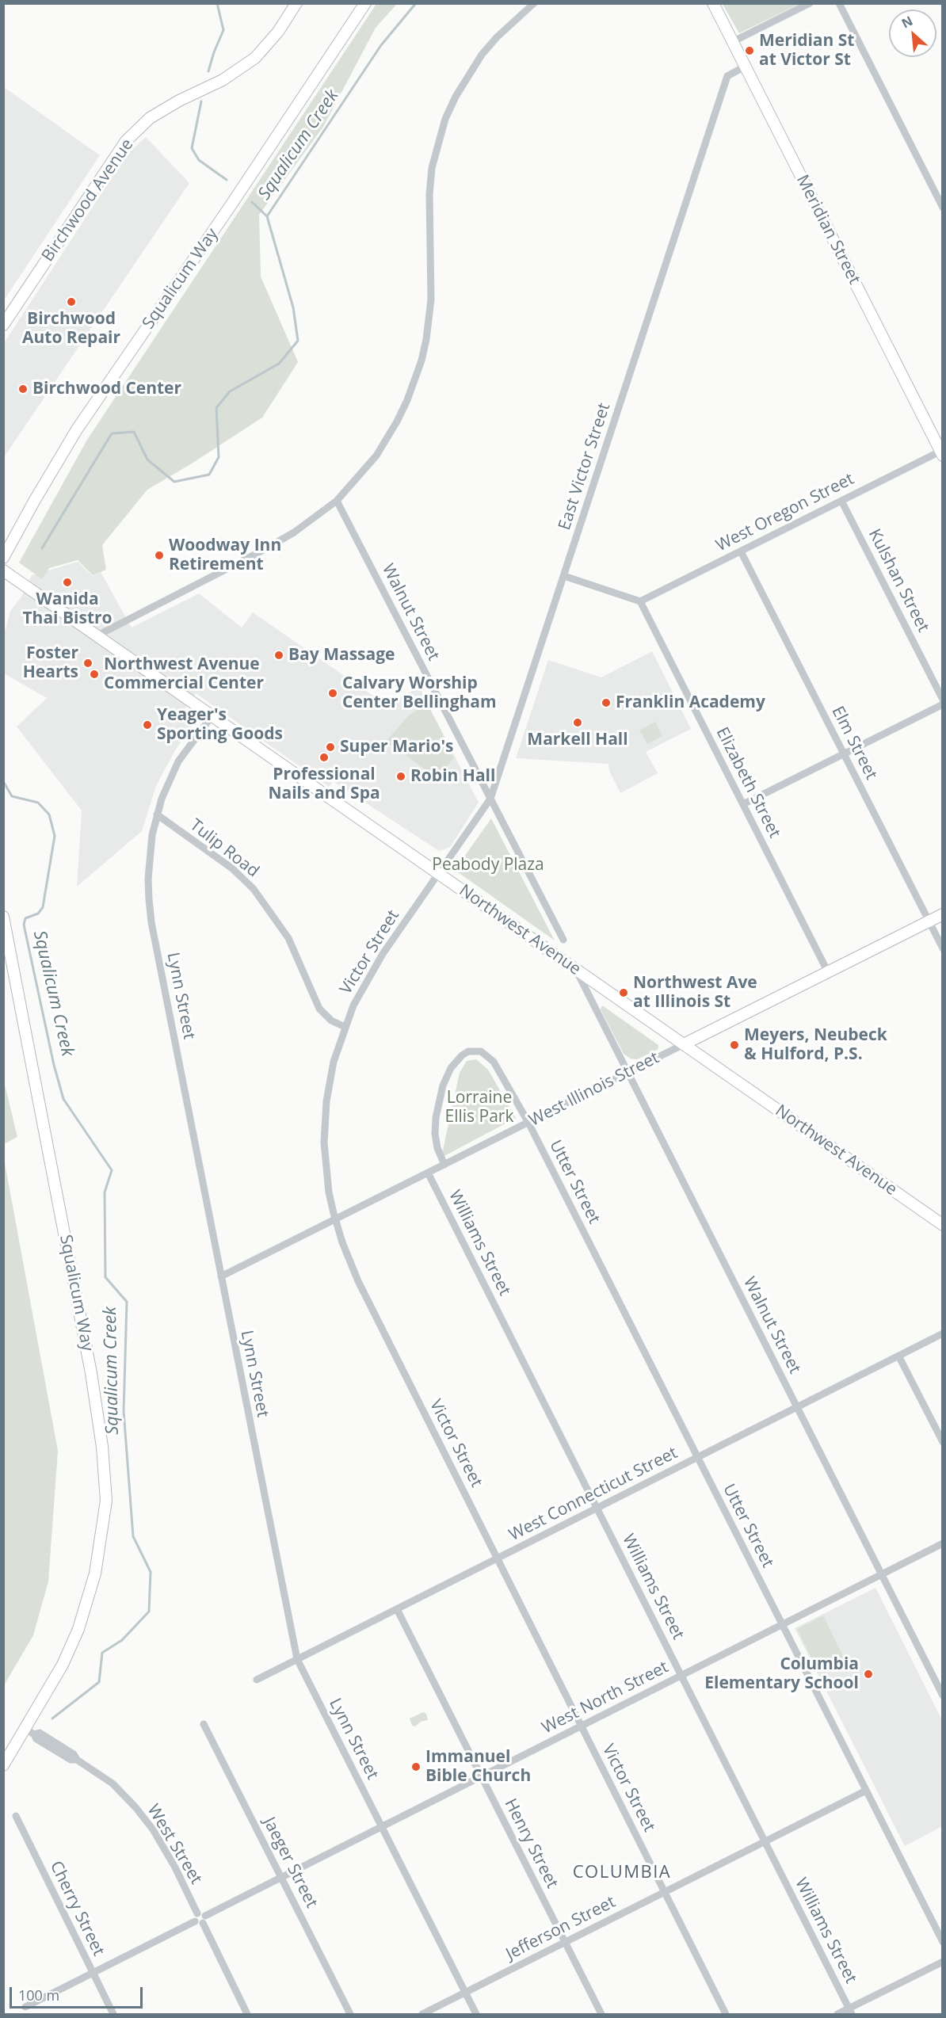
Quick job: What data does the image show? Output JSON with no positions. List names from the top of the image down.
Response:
{
  "streets": {
    "street": [
      "Birchwood Avenue",
      "Meridian Street",
      "Squalicum Way",
      "East Victor Street",
      "West Oregon Street",
      "Kulshan Street",
      "Walnut Street",
      "Elm Street",
      "Elizabeth Street",
      "Tulip Road",
      "Northwest Avenue",
      "Victor Street",
      "Lynn Street",
      "West Illinois Street",
      "Utter Street",
      "Williams Street",
      "West Connecticut Street",
      "West North Street",
      "Henry Street",
      "West Street",
      "Jaeger Street",
      "Cherry Street",
      "Jefferson Street"
    ]
  },
  "crossings": [
    ["Meridian Street", "East Victor Street"],
    ["Meridian Street", "West Oregon Street"],
    ["Squalicum Way", "West Street"],
    ["East Victor Street", "Walnut Street"],
    ["East Victor Street", "Northwest Avenue"],
    ["East Victor Street", "Victor Street"],
    ["West Oregon Street", "Kulshan Street"],
    ["West Oregon Street", "Elm Street"],
    ["West Oregon Street", "Elizabeth Street"],
    ["Walnut Street", "Northwest Avenue"],
    ["Walnut Street", "West Illinois Street"],
    ["Walnut Street", "West Connecticut Street"],
    ["Walnut Street", "West North Street"],
    ["Elm Street", "West Illinois Street"],
    ["Elizabeth Street", "West Illinois Street"],
    ["Tulip Road", "Victor Street"],
    ["Tulip Road", "Lynn Street"],
    ["Northwest Avenue", "Victor Street"],
    ["Northwest Avenue", "Lynn Street"],
    ["Northwest Avenue", "West Illinois Street"],
    ["Victor Street", "West Illinois Street"],
    ["Victor Street", "West Connecticut Street"],
    ["Victor Street", "West North Street"],
    ["Victor Street", "Jefferson Street"],
    ["Lynn Street", "West Illinois Street"],
    ["Lynn Street", "West Connecticut Street"],
    ["Lynn Street", "West North Street"],
    ["Lynn Street", "Jefferson Street"],
    ["West Illinois Street", "Utter Street"],
    ["West Illinois Street", "Williams Street"],
    ["Utter Street", "West Connecticut Street"],
    ["Utter Street", "West North Street"],
    ["Utter Street", "Jefferson Street"],
    ["Williams Street", "West Connecticut Street"],
    ["Williams Street", "West North Street"],
    ["Williams Street", "Jefferson Street"],
    ["West Connecticut Street", "Henry Street"],
    ["West North Street", "Henry Street"],
    ["West North Street", "West Street"],
    ["West North Street", "Jaeger Street"],
    ["West North Street", "Cherry Street"],
    ["Henry Street", "Jefferson Street"]
  ],
  "districts": ["COLUMBIA"],
  "water": ["Squalicum Creek"],
  "parks": ["Peabody Plaza", "Lorraine Ellis Park"],
  "places": [
    "Meridian St at Victor St",
    "Birchwood Auto Repair",
    "Birchwood Center",
    "Woodway Inn Retirement",
    "Wanida Thai Bistro",
    "Bay Massage",
    "Foster Hearts",
    "Northwest Avenue Commercial Center",
    "Calvary Worship Center Bellingham",
    "Franklin Academy",
    "Markell Hall",
    "Yeager's Sporting Goods",
    "Super Mario's",
    "Professional Nails and Spa",
    "Robin Hall",
    "Northwest Ave at Illinois St",
    "Meyers, Neubeck & Hulford, P.S.",
    "Columbia Elementary School",
    "Immanuel Bible Church"
  ],
  "scale_bar": "100 m",
  "north": "top left"
}
